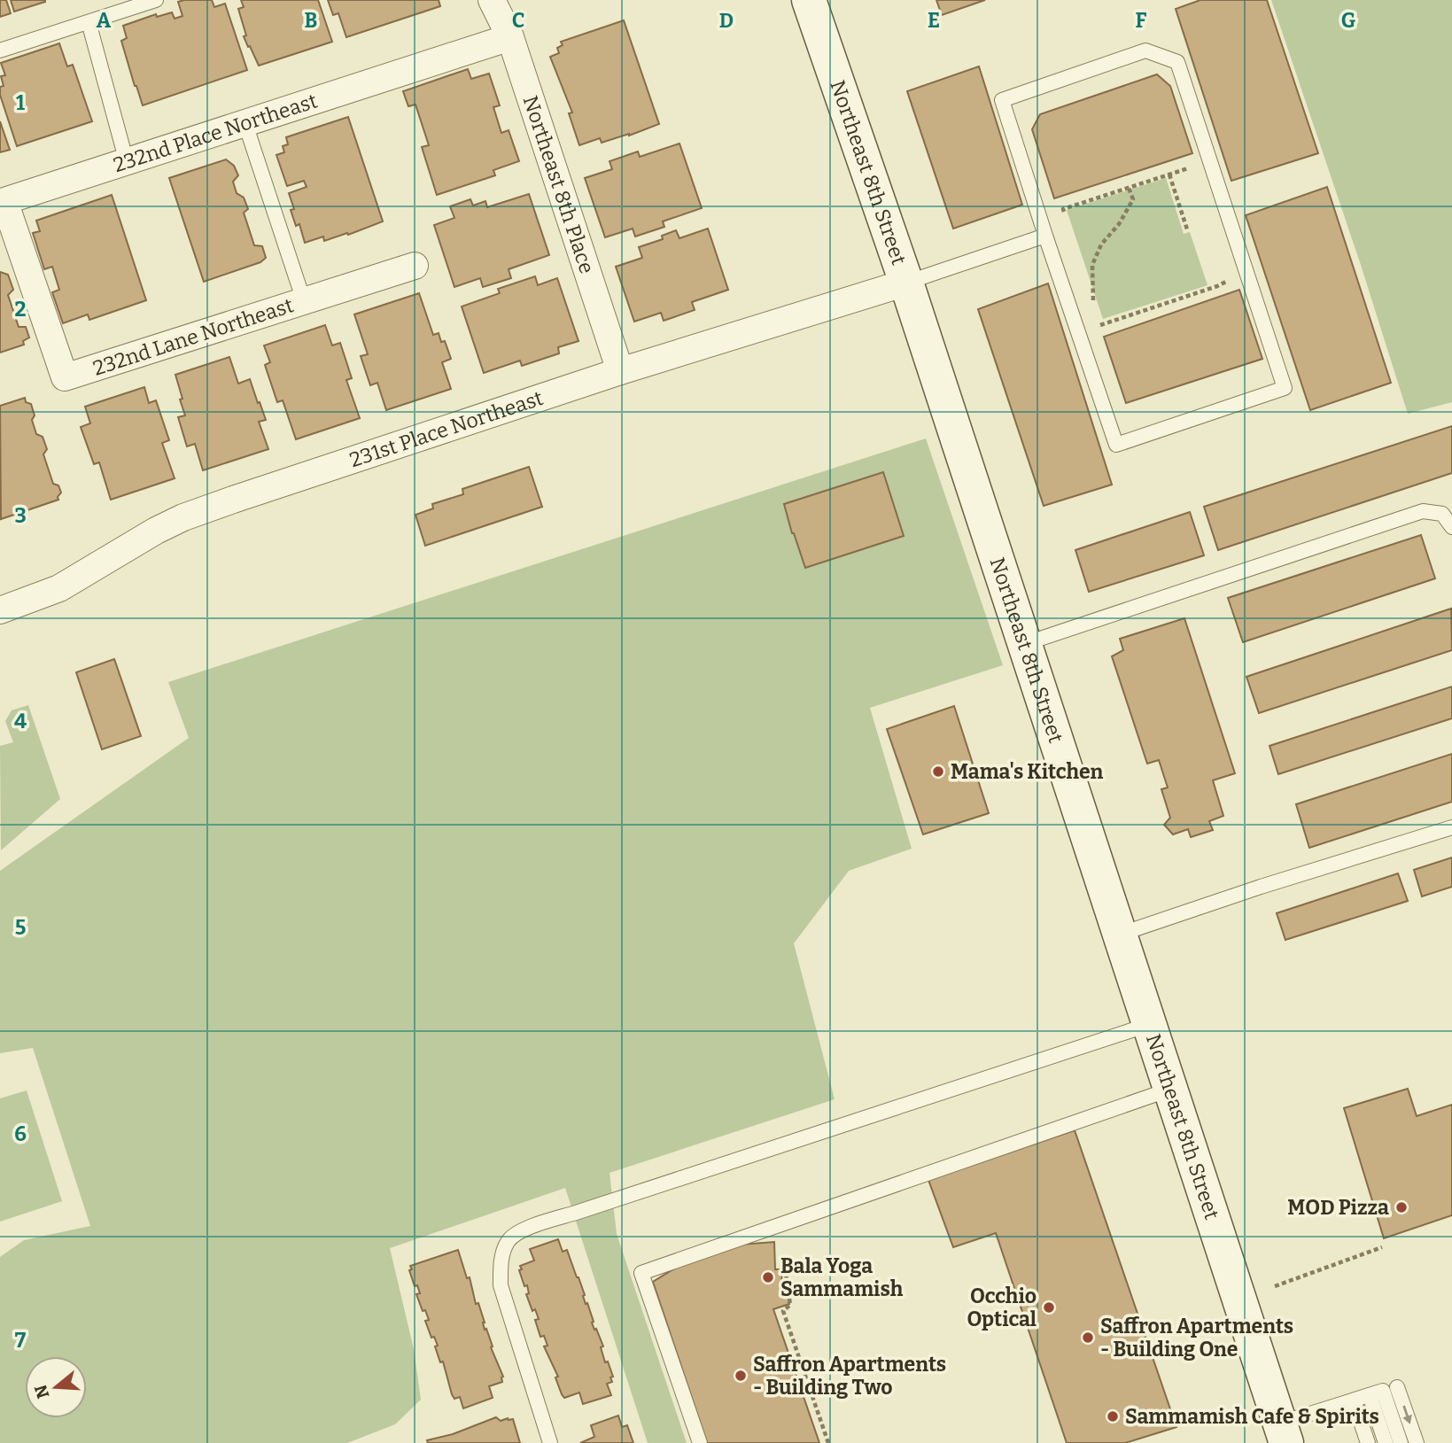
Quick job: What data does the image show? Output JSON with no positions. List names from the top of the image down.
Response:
{
  "streets": {
    "street": [
      "232nd Place Northeast",
      "Northeast 8th Street",
      "Northeast 8th Place",
      "232nd Lane Northeast",
      "231st Place Northeast"
    ]
  },
  "crossings": [
    ["232nd Place Northeast", "Northeast 8th Place"],
    ["232nd Place Northeast", "232nd Lane Northeast"],
    ["Northeast 8th Street", "231st Place Northeast"],
    ["Northeast 8th Place", "231st Place Northeast"]
  ],
  "places": [
    "Mama's Kitchen",
    "MOD Pizza",
    "Bala Yoga Sammamish",
    "Occhio Optical",
    "Saffron Apartments - Building One",
    "Saffron Apartments - Building Two",
    "Sammamish Cafe & Spirits"
  ],
  "north": "left",
  "grid": {
    "columns": [
      "A",
      "B",
      "C",
      "D",
      "E",
      "F",
      "G"
    ],
    "rows": [
      "1",
      "2",
      "3",
      "4",
      "5",
      "6",
      "7"
    ]
  }
}
